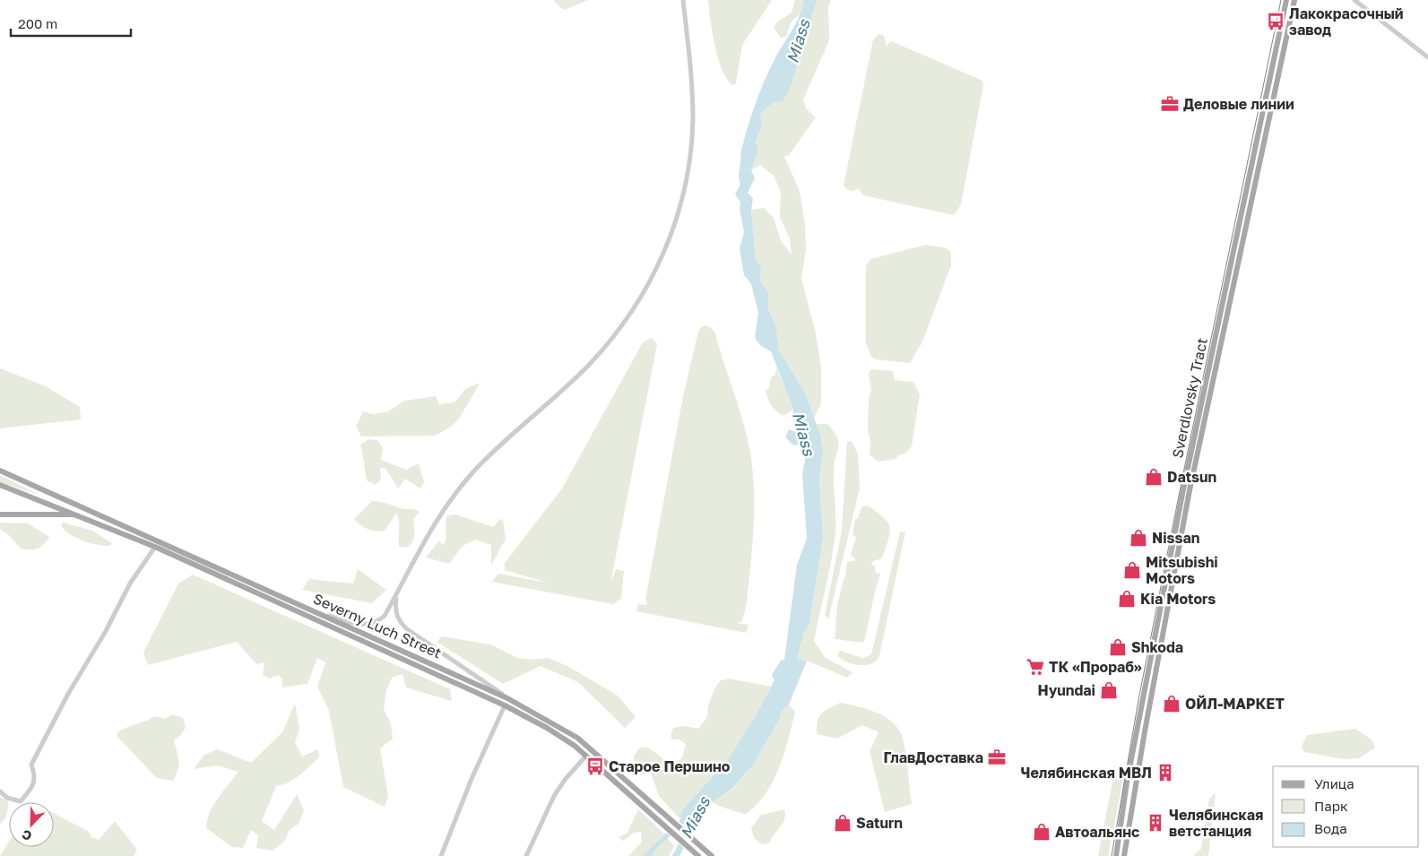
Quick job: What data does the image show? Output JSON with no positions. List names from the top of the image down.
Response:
{
  "streets": {
    "main road": ["Sverdlovsky Tract", "Severny Luch Street"]
  },
  "water": ["Miass"],
  "places": {
    "bus stop": ["Лакокрасочный завод", "Старое Першино"],
    "office": ["Деловые линии", "ГлавДоставка"],
    "shop": [
      "Datsun",
      "Nissan",
      "Mitsubishi Motors",
      "Kia Motors",
      "Shkoda",
      "Hyundai",
      "ОЙЛ-МАРКЕТ",
      "Saturn",
      "Автоальянс"
    ],
    "supermarket": ["ТК «Прораб»"],
    "building": ["Челябинская МВЛ", "Челябинская ветстанция"]
  },
  "legend": ["Улица", "Парк", "Вода"],
  "scale_bar": "200 m",
  "north": "bottom left"
}
